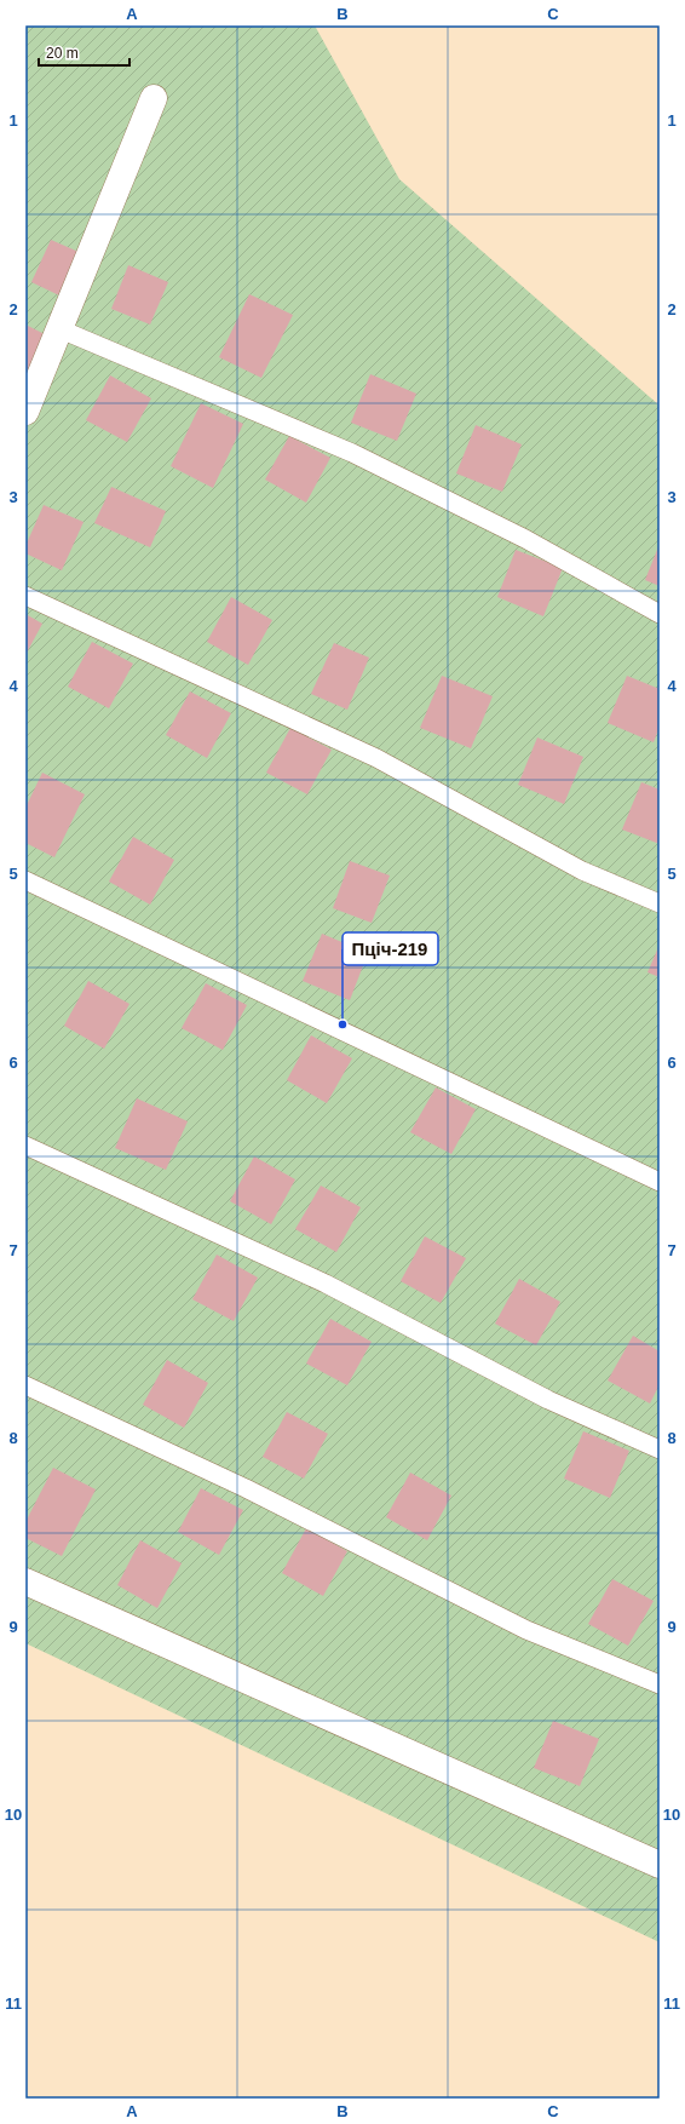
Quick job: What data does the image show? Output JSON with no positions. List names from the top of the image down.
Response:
{
  "places": ["Пціч-219"],
  "scale_bar": "20 m",
  "grid": {
    "columns": ["A", "B", "C"],
    "rows": [
      "1",
      "2",
      "3",
      "4",
      "5",
      "6",
      "7",
      "8",
      "9",
      "10",
      "11"
    ]
  }
}
